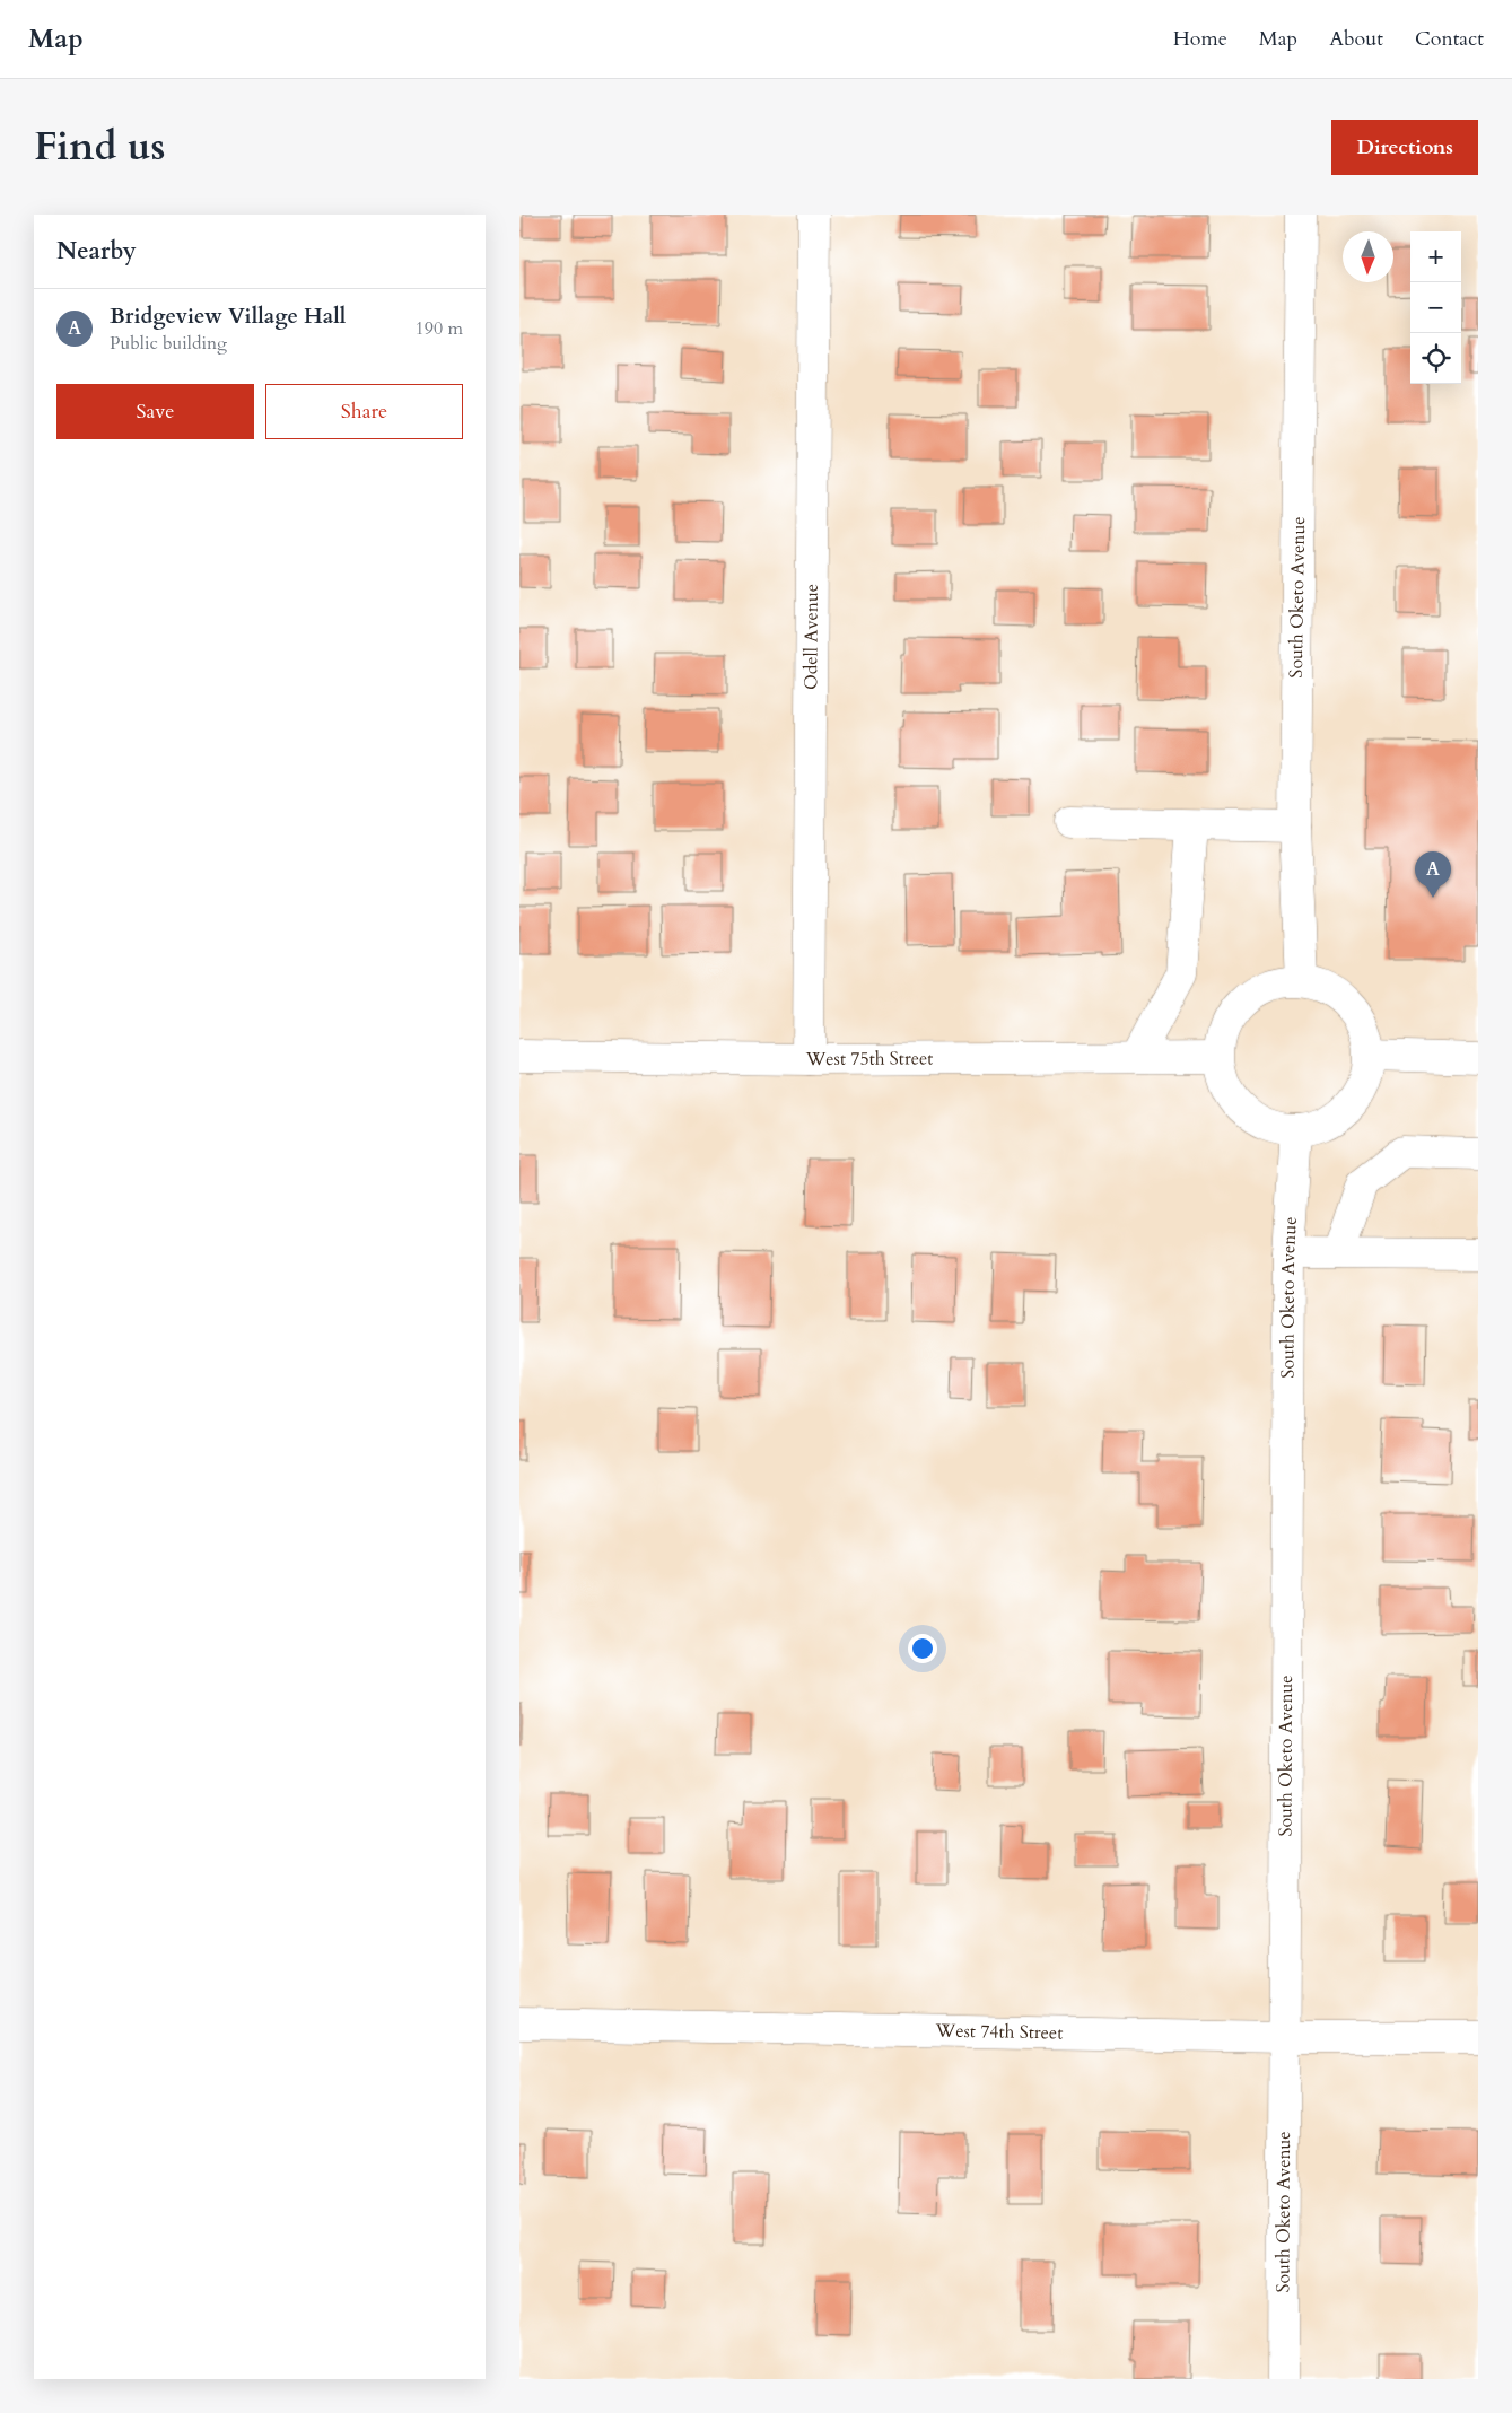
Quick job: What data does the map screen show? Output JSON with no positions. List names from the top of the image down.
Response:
{
  "streets": {
    "street": [
      "South Oketo Avenue",
      "Odell Avenue",
      "West 75th Street",
      "West 74th Street"
    ]
  },
  "crossings": [
    ["South Oketo Avenue", "West 75th Street"],
    ["South Oketo Avenue", "West 74th Street"],
    ["Odell Avenue", "West 75th Street"]
  ],
  "north": "bottom",
  "page": {
    "header": "Map",
    "nav": [
      "Home",
      "Map",
      "About",
      "Contact"
    ],
    "title": "Find us",
    "buttons": [
      "Directions",
      ["Save", "Share"]
    ],
    "heading": "Nearby",
    "map_buttons": ["+", "−"],
    "list": [
      {
        "mark": "A",
        "name": "Bridgeview Village Hall",
        "note": "Public building",
        "value": "190 m"
      }
    ],
    "pins": "A"
  }
}
